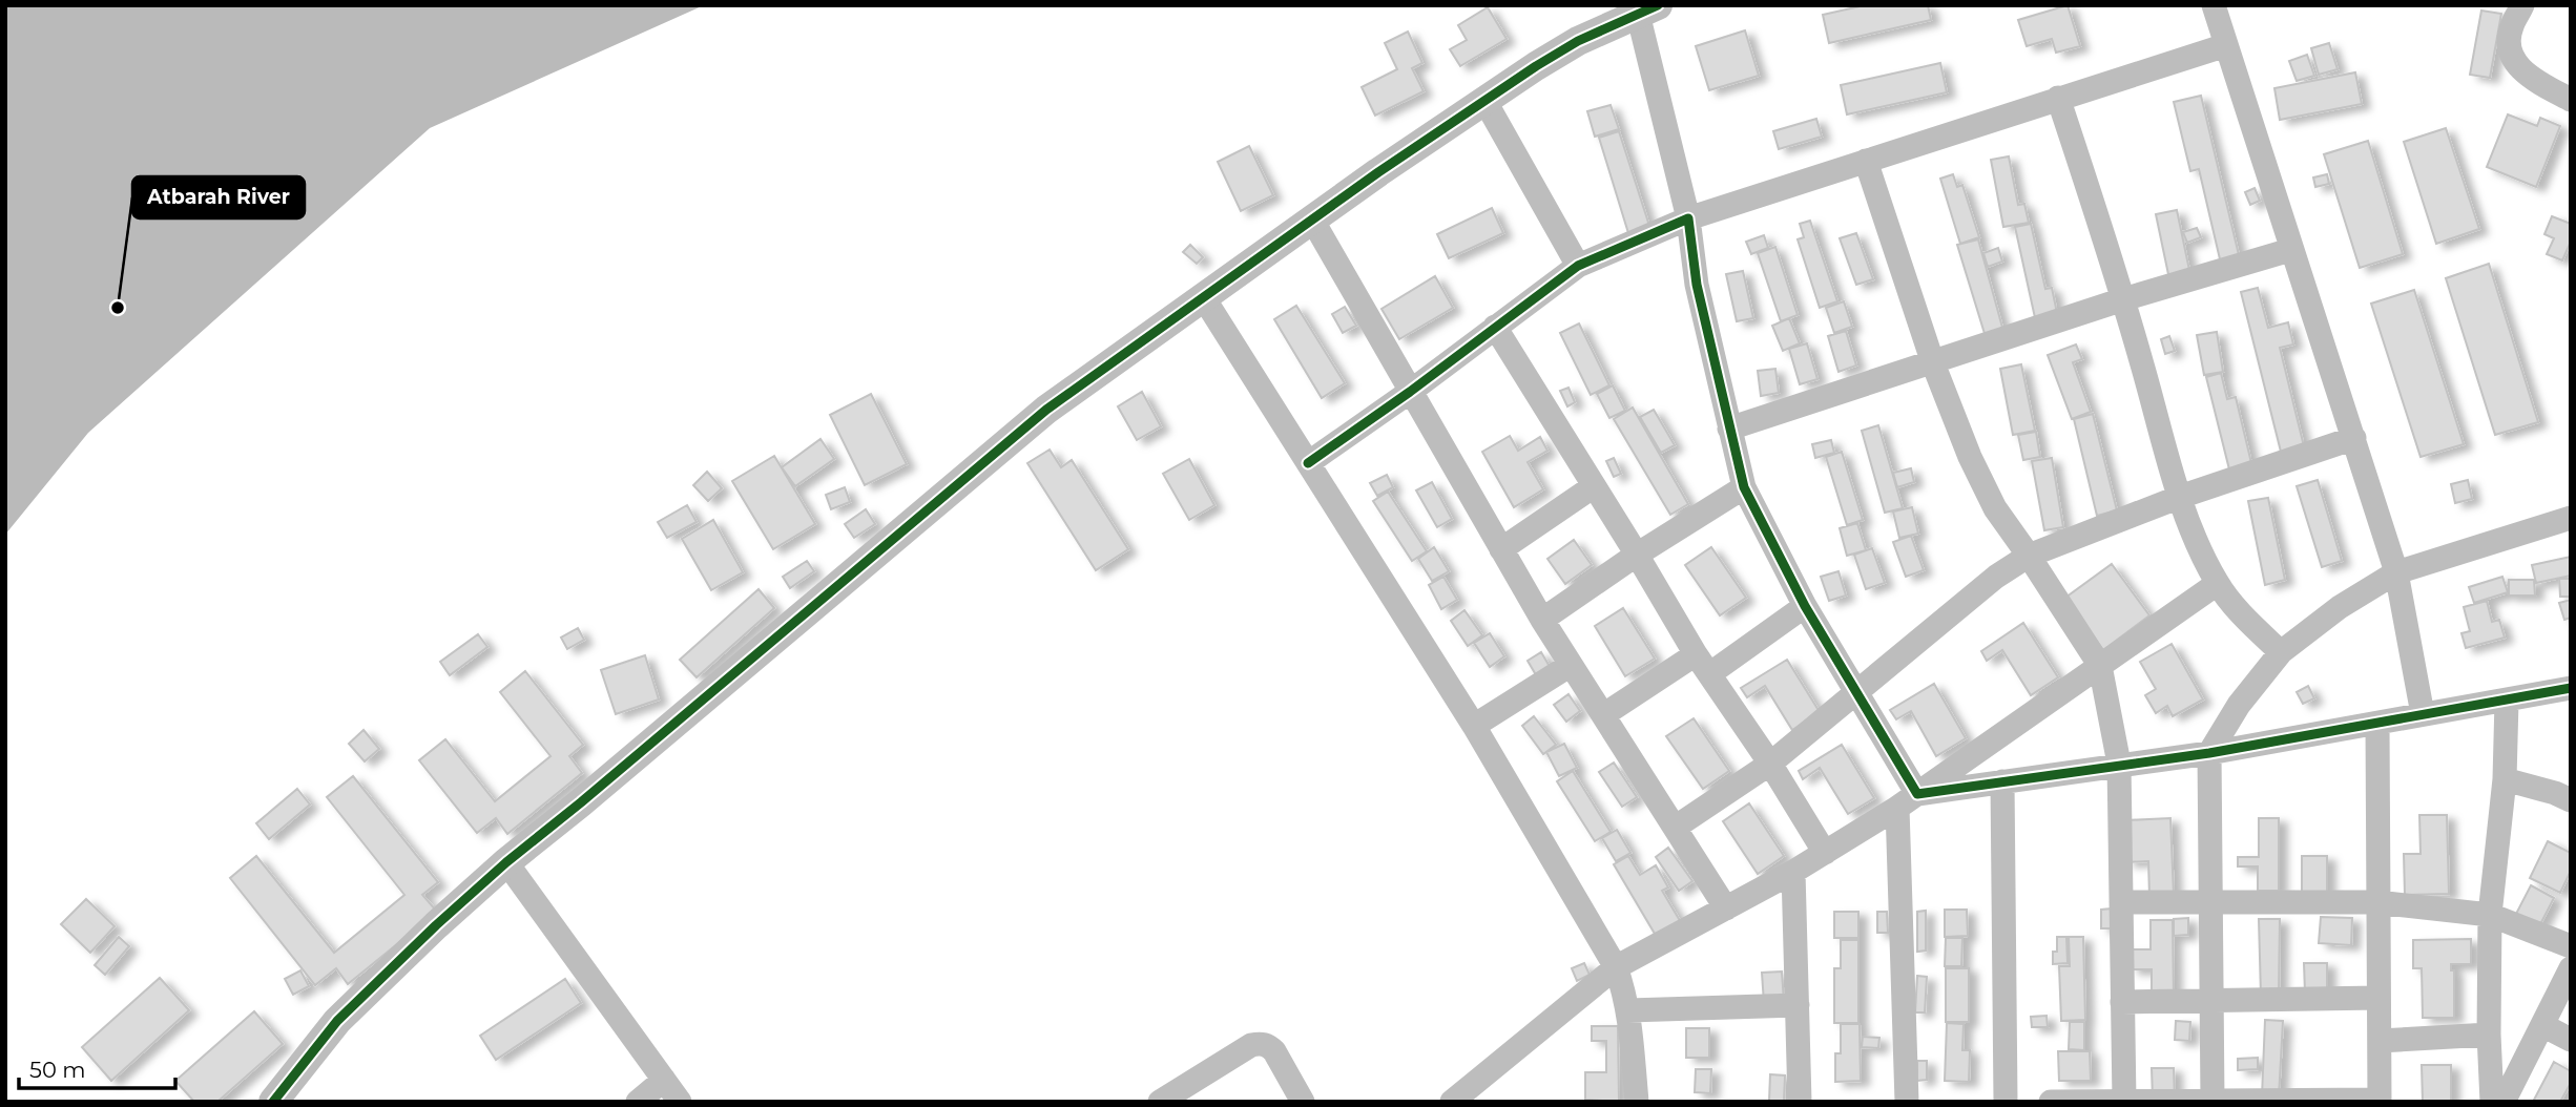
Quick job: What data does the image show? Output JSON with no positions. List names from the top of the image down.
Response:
{
  "places": ["Atbarah River"],
  "scale_bar": "50 m"
}
